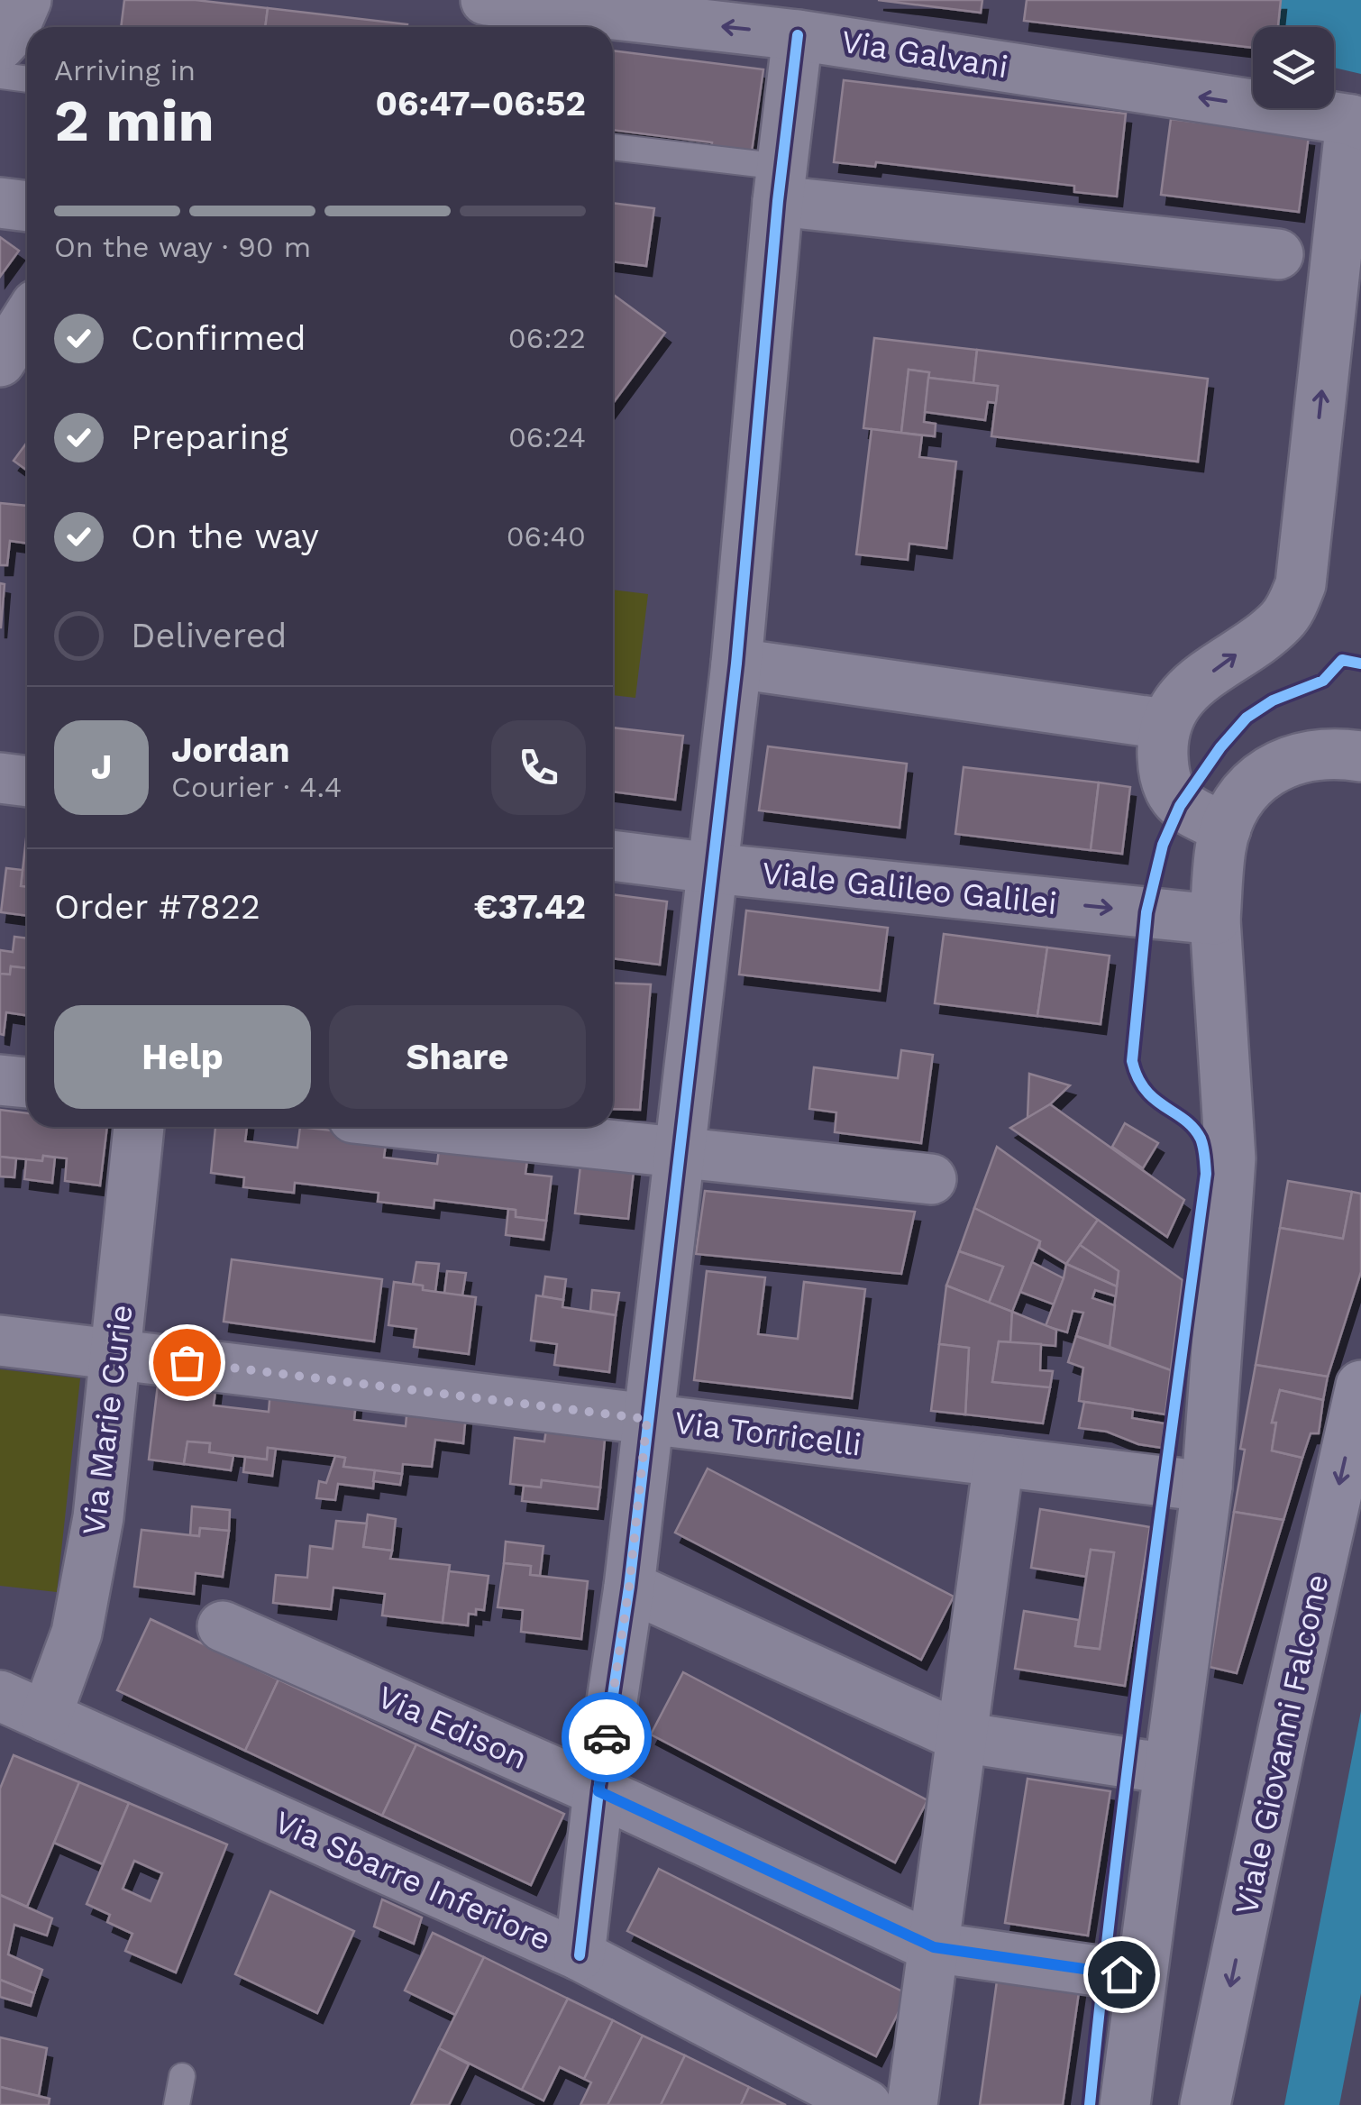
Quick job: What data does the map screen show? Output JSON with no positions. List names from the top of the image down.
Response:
{
  "streets": {
    "main road": ["Viale Giovanni Falcone"],
    "street": [
      "Via Galvani",
      "Viale Galileo Galilei",
      "Via Marie Curie",
      "Via Torricelli",
      "Via Edison",
      "Via Sbarre Inferiore"
    ]
  },
  "crossings": [
    ["Via Marie Curie", "Via Torricelli"],
    ["Via Marie Curie", "Via Sbarre Inferiore"]
  ],
  "one_way": ["Viale Giovanni Falcone"],
  "page": {
    "heading": ["2 min", "Arriving in", "06:47–06:52"],
    "panel": [
      "Jordan",
      "Courier · 4.4",
      "Order #7822",
      "€37.42"
    ],
    "bar": "On the way · 90 m",
    "list": [
      ["Confirmed", "06:22"],
      ["Preparing", "06:24"],
      ["On the way", "06:40"],
      "Delivered"
    ],
    "round": "J",
    "buttons": ["Help", "Share"]
  }
}
